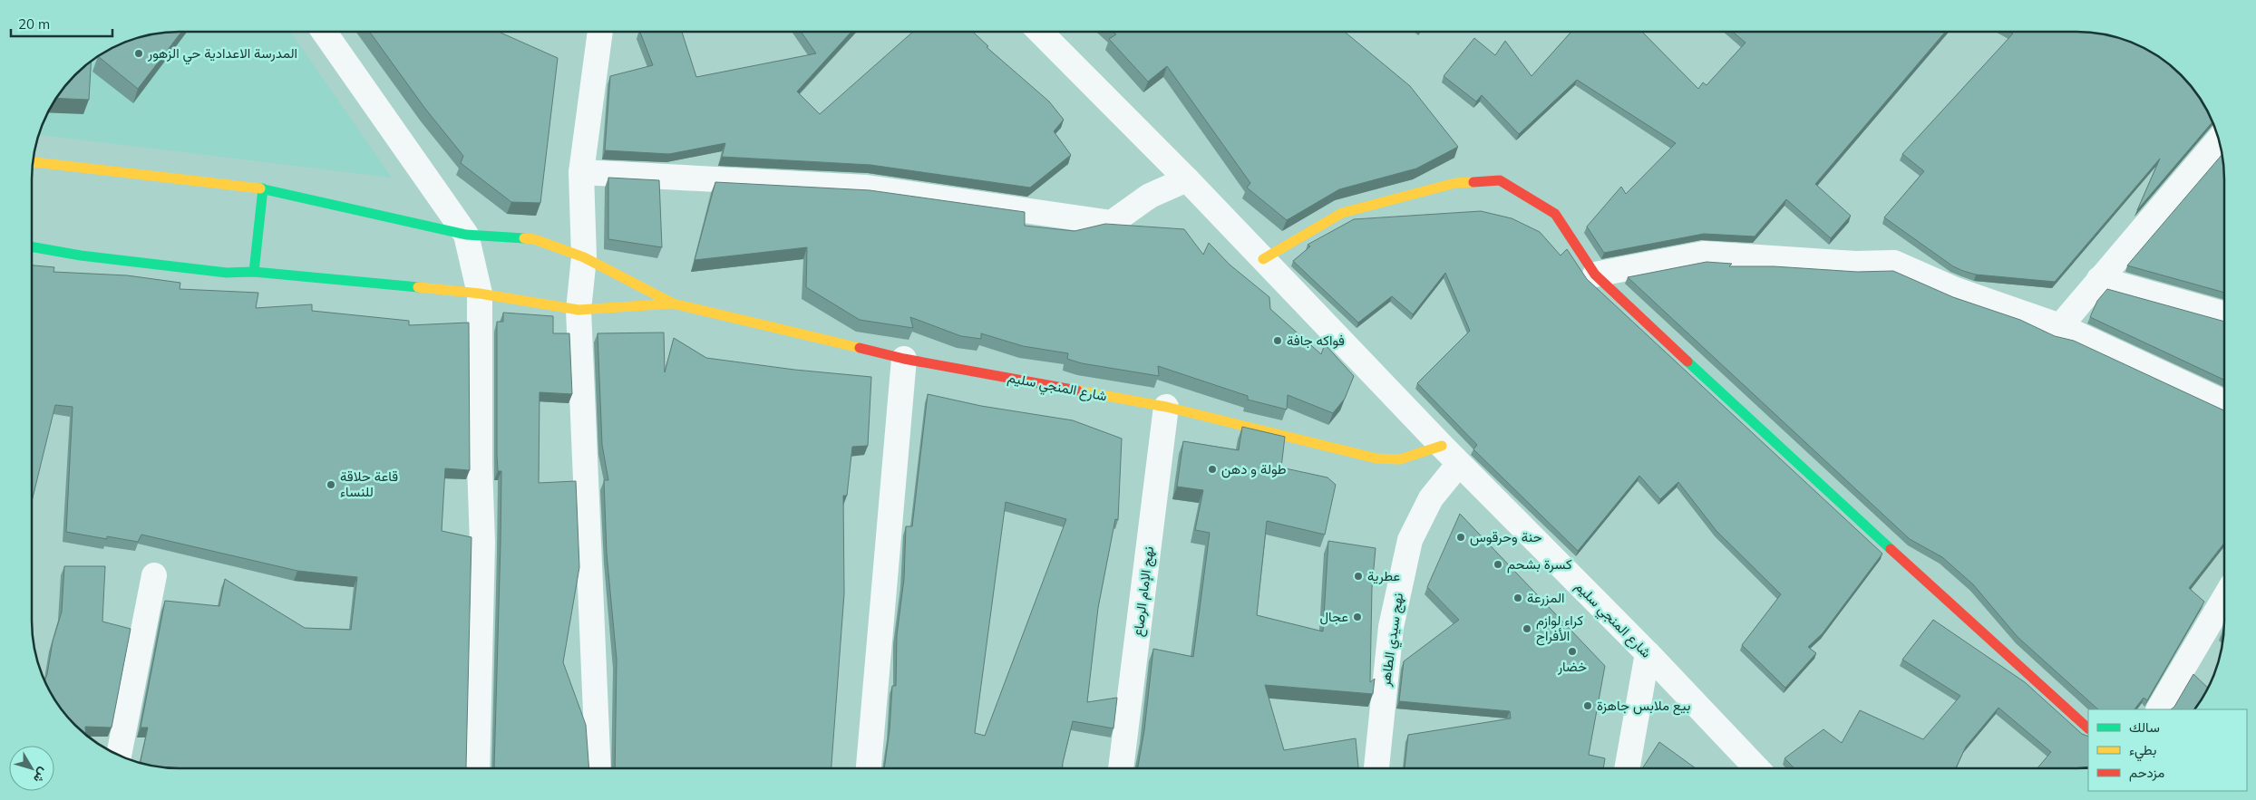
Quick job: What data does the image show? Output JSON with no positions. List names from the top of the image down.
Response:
{
  "streets": {
    "street": ["شارع المنجي سليم", "نهج الإمام الرصاع", "نهج سيدي الطاهر"]
  },
  "crossings": [
    ["شارع المنجي سليم", "نهج الإمام الرصاع"],
    ["شارع المنجي سليم", "نهج سيدي الطاهر"]
  ],
  "places": [
    "المدرسة الاعدادية حي الزهور",
    "فواكه جافة",
    "طولة و دهن",
    "قاعة حلاقة للنساء",
    "حنة وحرقوس",
    "كسرة بشحم",
    "عطرية",
    "المزرعة",
    "عجال",
    "كراء لوازم الأفراح",
    "خضار",
    "بيع ملابس جاهزة"
  ],
  "legend": ["سالك", "بطيء", "مزدحم"],
  "scale_bar": "20 m",
  "north": "bottom right"
}
